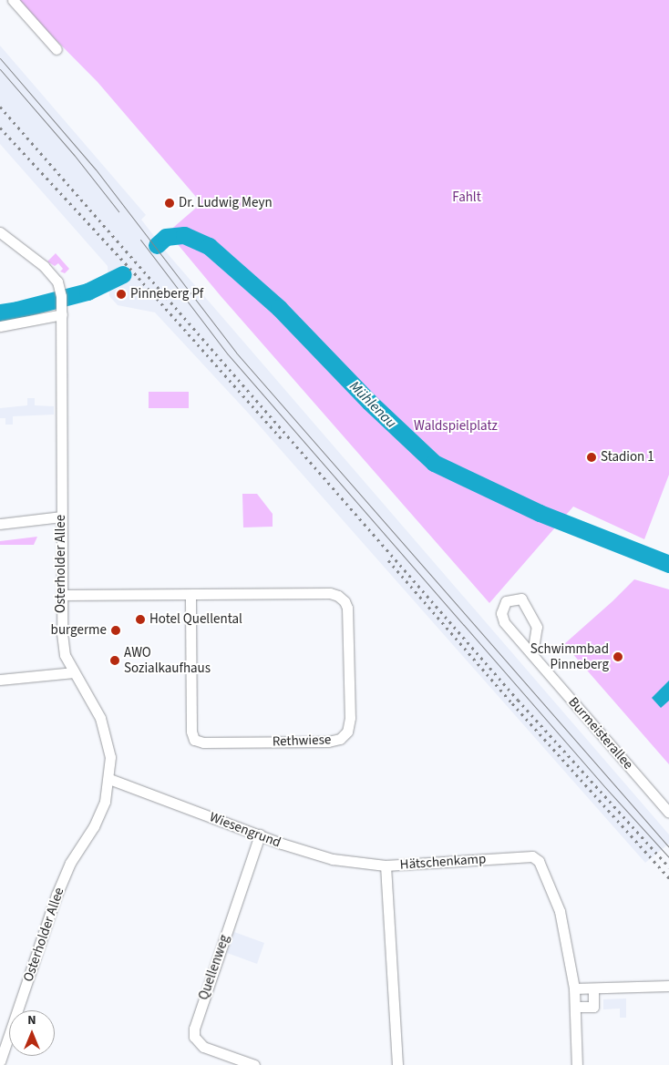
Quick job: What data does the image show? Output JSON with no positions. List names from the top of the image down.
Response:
{
  "streets": {
    "street": [
      "Osterholder Allee",
      "Burmeisterallee",
      "Rethwiese",
      "Wiesengrund",
      "Hätschenkamp",
      "Quellenweg"
    ]
  },
  "crossings": [
    ["Osterholder Allee", "Rethwiese"],
    ["Osterholder Allee", "Wiesengrund"],
    ["Wiesengrund", "Hätschenkamp"],
    ["Wiesengrund", "Quellenweg"]
  ],
  "water": ["Mühlenau"],
  "parks": ["Fahlt", "Waldspielplatz"],
  "places": [
    "Dr. Ludwig Meyn",
    "Pinneberg Pf",
    "Stadion 1",
    "Hotel Quellental",
    "burgerme",
    "Schwimmbad Pinneberg",
    "AWO Sozialkaufhaus"
  ],
  "north": "top"
}
